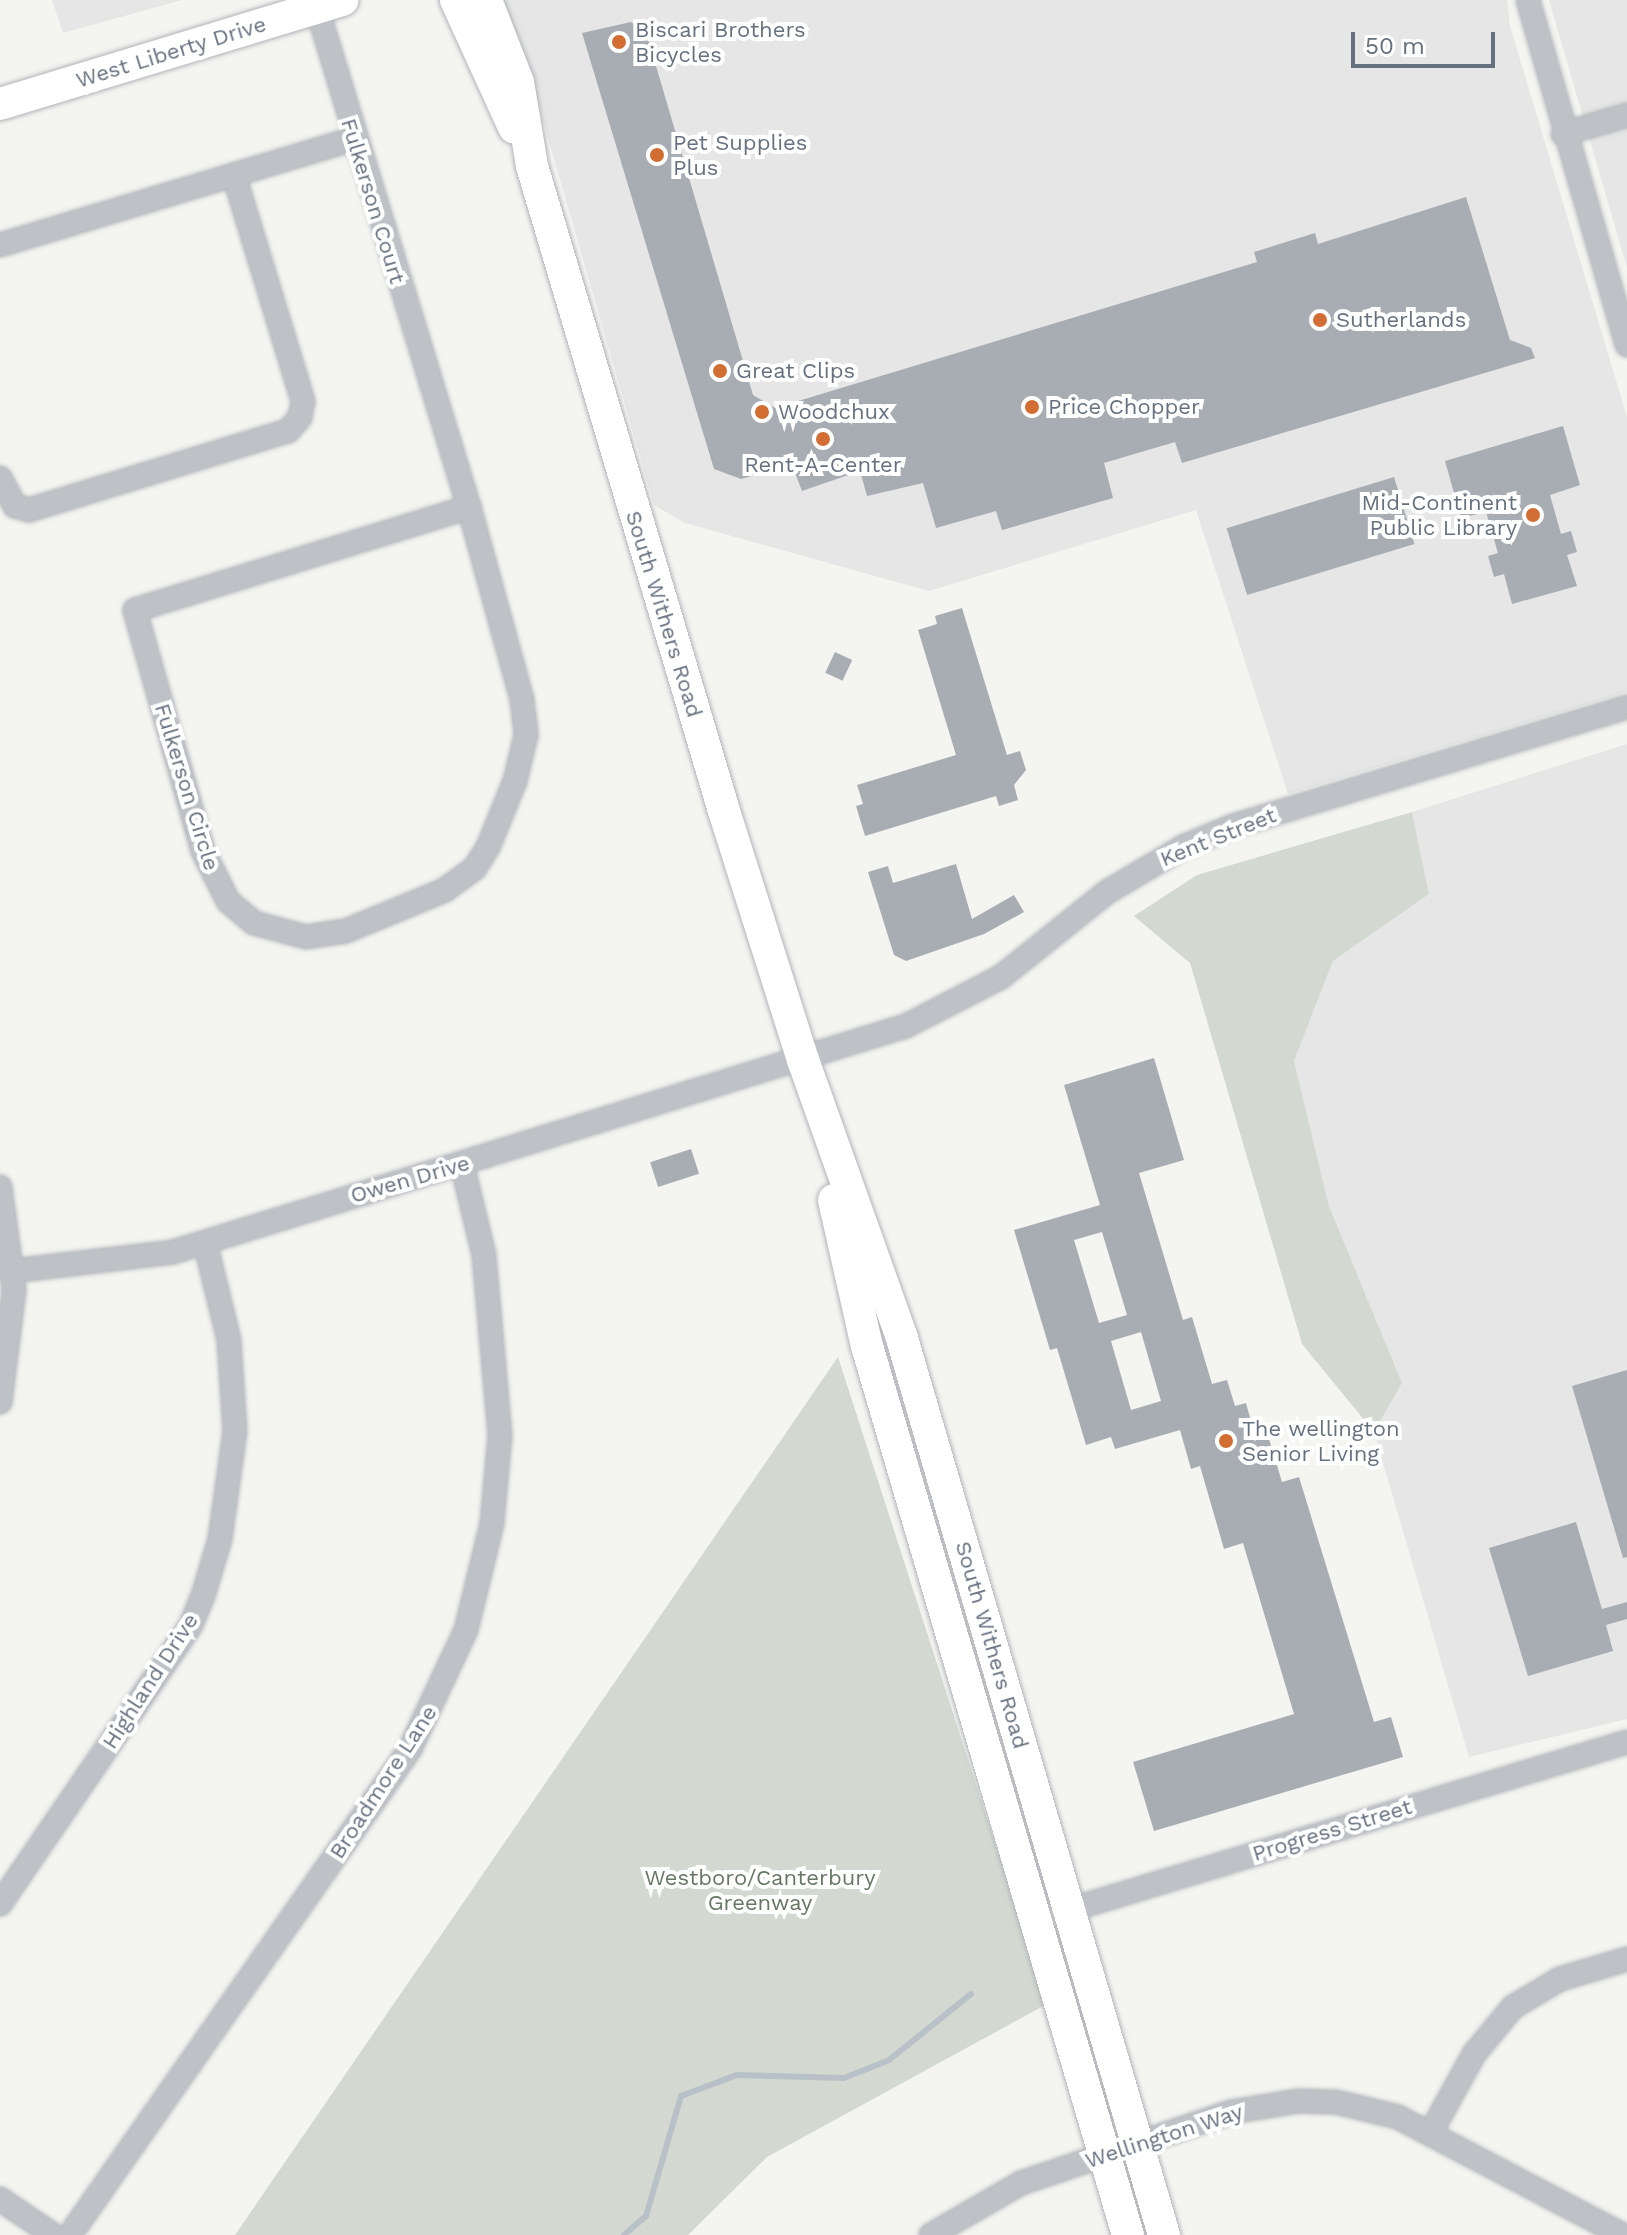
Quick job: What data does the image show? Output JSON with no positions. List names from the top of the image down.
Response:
{
  "streets": {
    "main road": ["West Liberty Drive", "South Withers Road"],
    "street": [
      "Fulkerson Court",
      "Fulkerson Circle",
      "Kent Street",
      "Owen Drive",
      "Highland Drive",
      "Broadmore Lane",
      "Progress Street",
      "Wellington Way"
    ]
  },
  "crossings": [
    ["West Liberty Drive", "Fulkerson Court"],
    ["Fulkerson Court", "Fulkerson Circle"],
    ["South Withers Road", "Kent Street"],
    ["South Withers Road", "Owen Drive"],
    ["South Withers Road", "Progress Street"],
    ["South Withers Road", "Wellington Way"],
    ["Kent Street", "Owen Drive"],
    ["Owen Drive", "Highland Drive"],
    ["Owen Drive", "Broadmore Lane"]
  ],
  "parks": ["Westboro/Canterbury Greenway"],
  "places": [
    "Biscari Brothers Bicycles",
    "Pet Supplies Plus",
    "Sutherlands",
    "Great Clips",
    "Price Chopper",
    "Woodchux",
    "Rent-A-Center",
    "Mid-Continent Public Library",
    "The wellington Senior Living"
  ],
  "scale_bar": "50 m"
}
